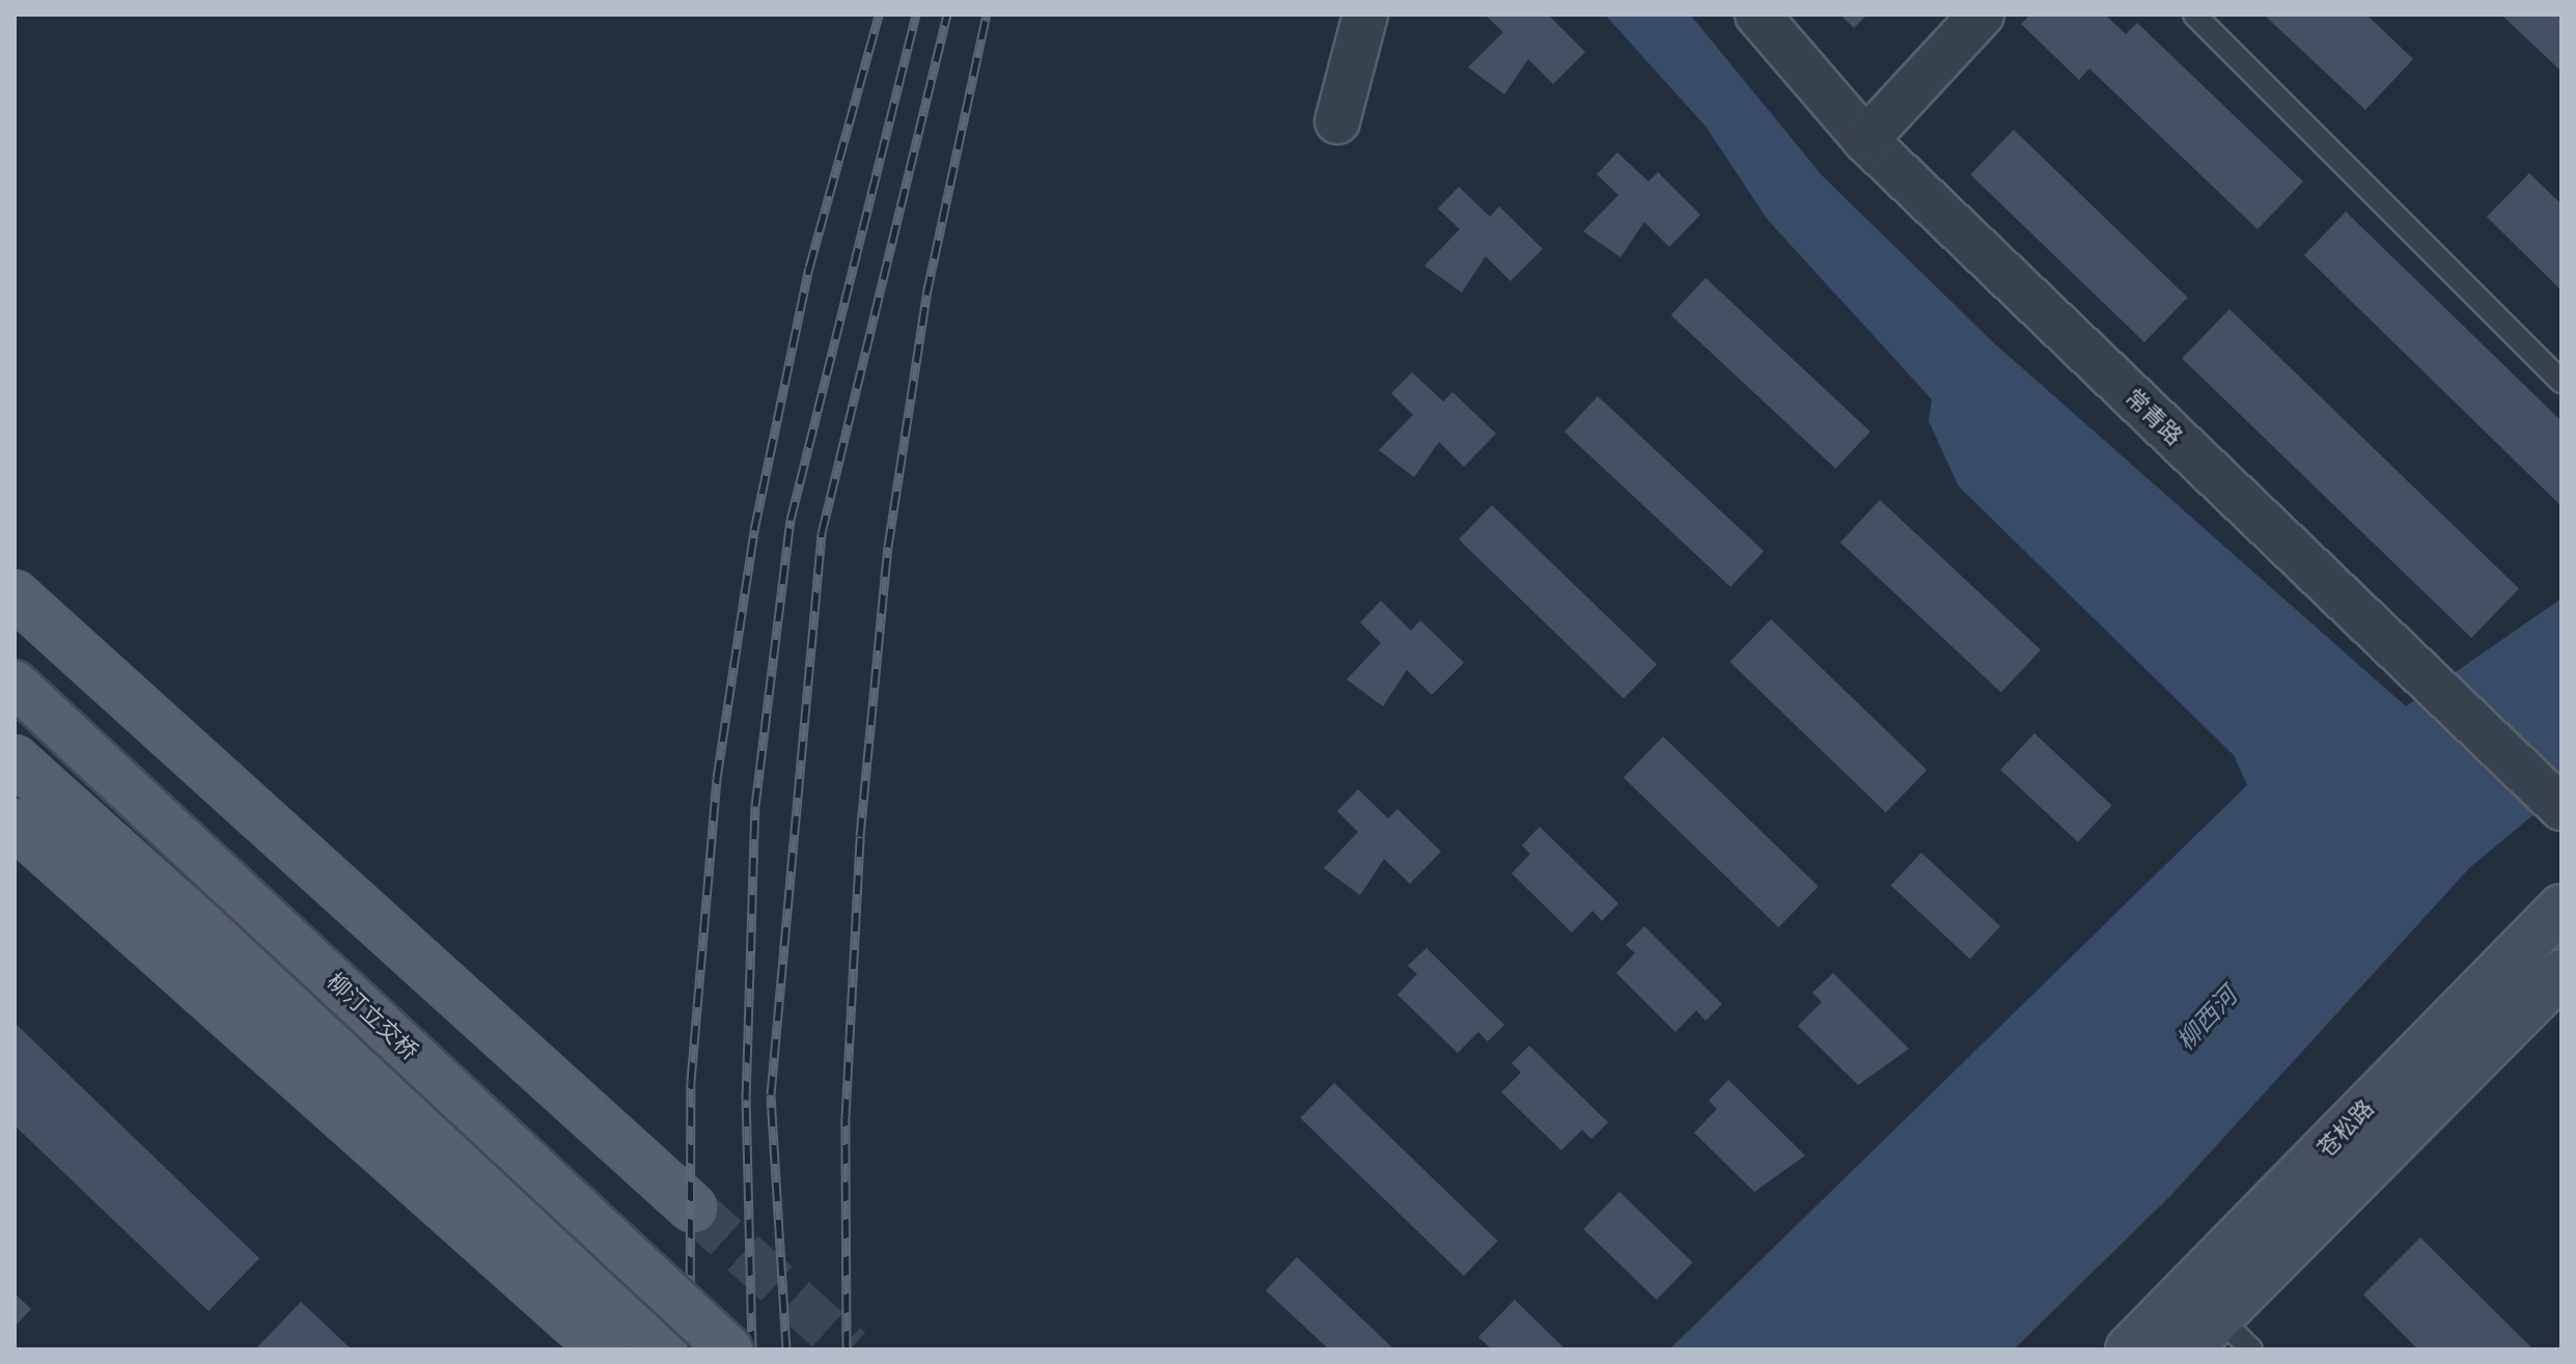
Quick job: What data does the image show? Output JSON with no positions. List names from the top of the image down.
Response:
{
  "streets": {
    "main road": ["柳汀立交桥", "苍松路"],
    "street": ["常青路"]
  },
  "water": ["柳西河"]
}
